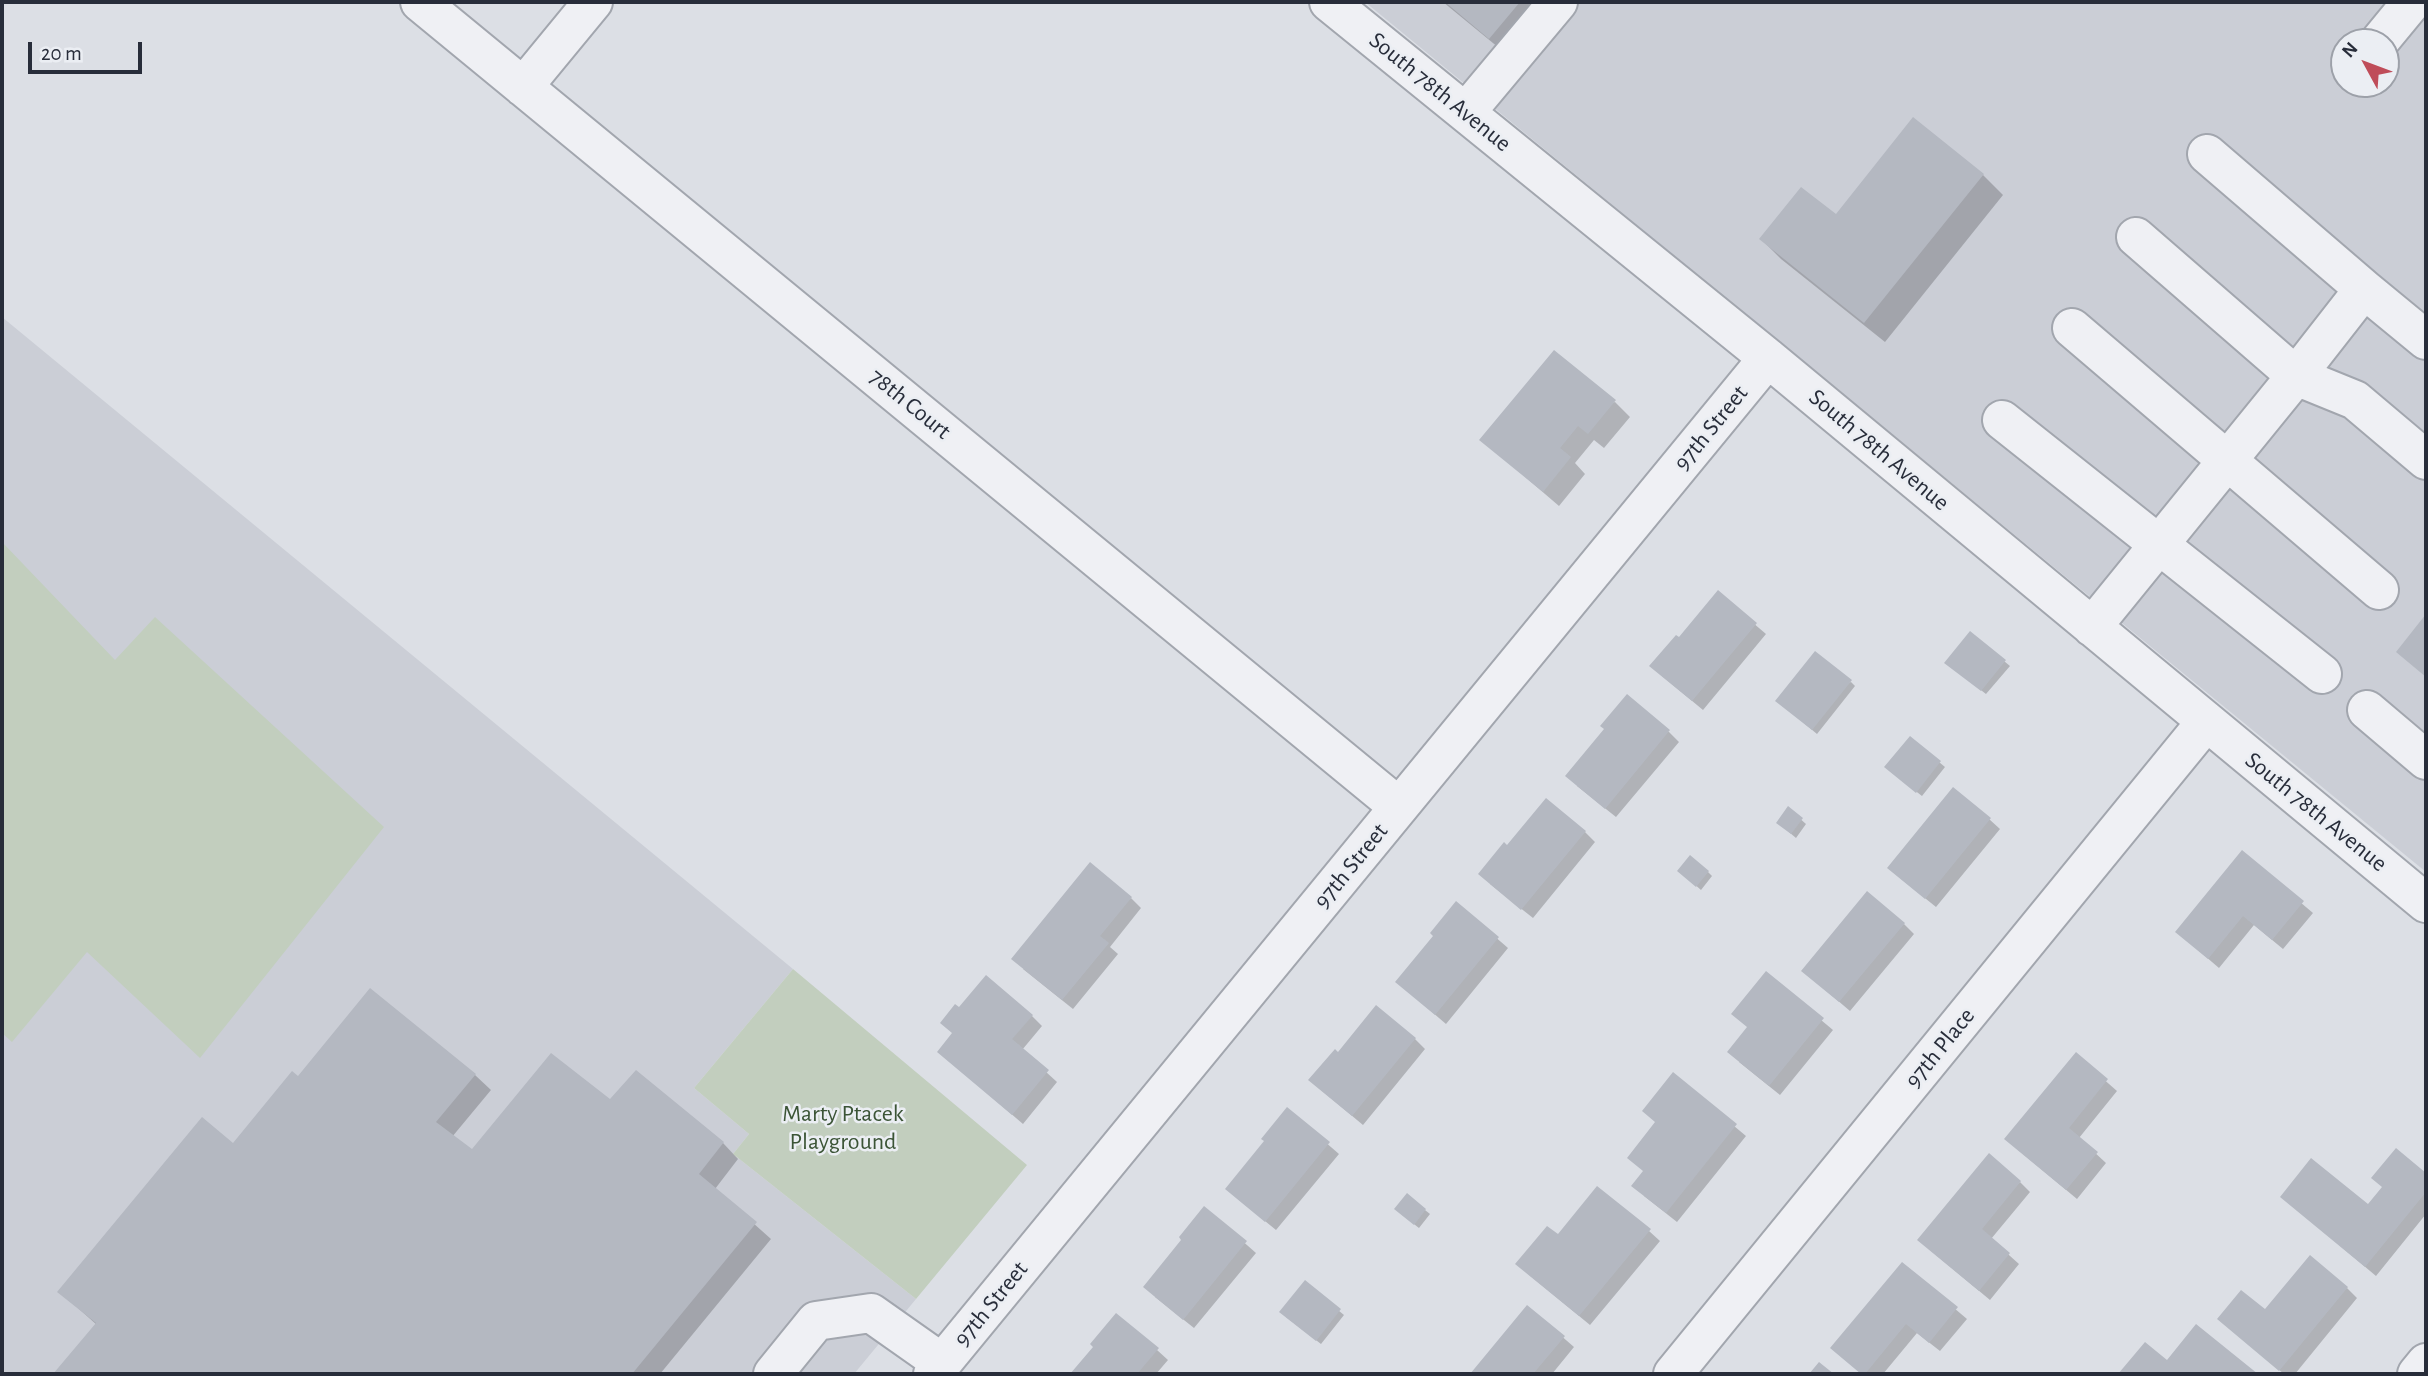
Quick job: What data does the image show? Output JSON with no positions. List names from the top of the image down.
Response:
{
  "streets": {
    "street": [
      "South 78th Avenue",
      "78th Court",
      "97th Street",
      "97th Place"
    ]
  },
  "crossings": [
    ["South 78th Avenue", "97th Street"],
    ["South 78th Avenue", "97th Place"],
    ["78th Court", "97th Street"]
  ],
  "parks": ["Marty Ptacek Playground"],
  "scale_bar": "20 m",
  "north": "top left"
}
